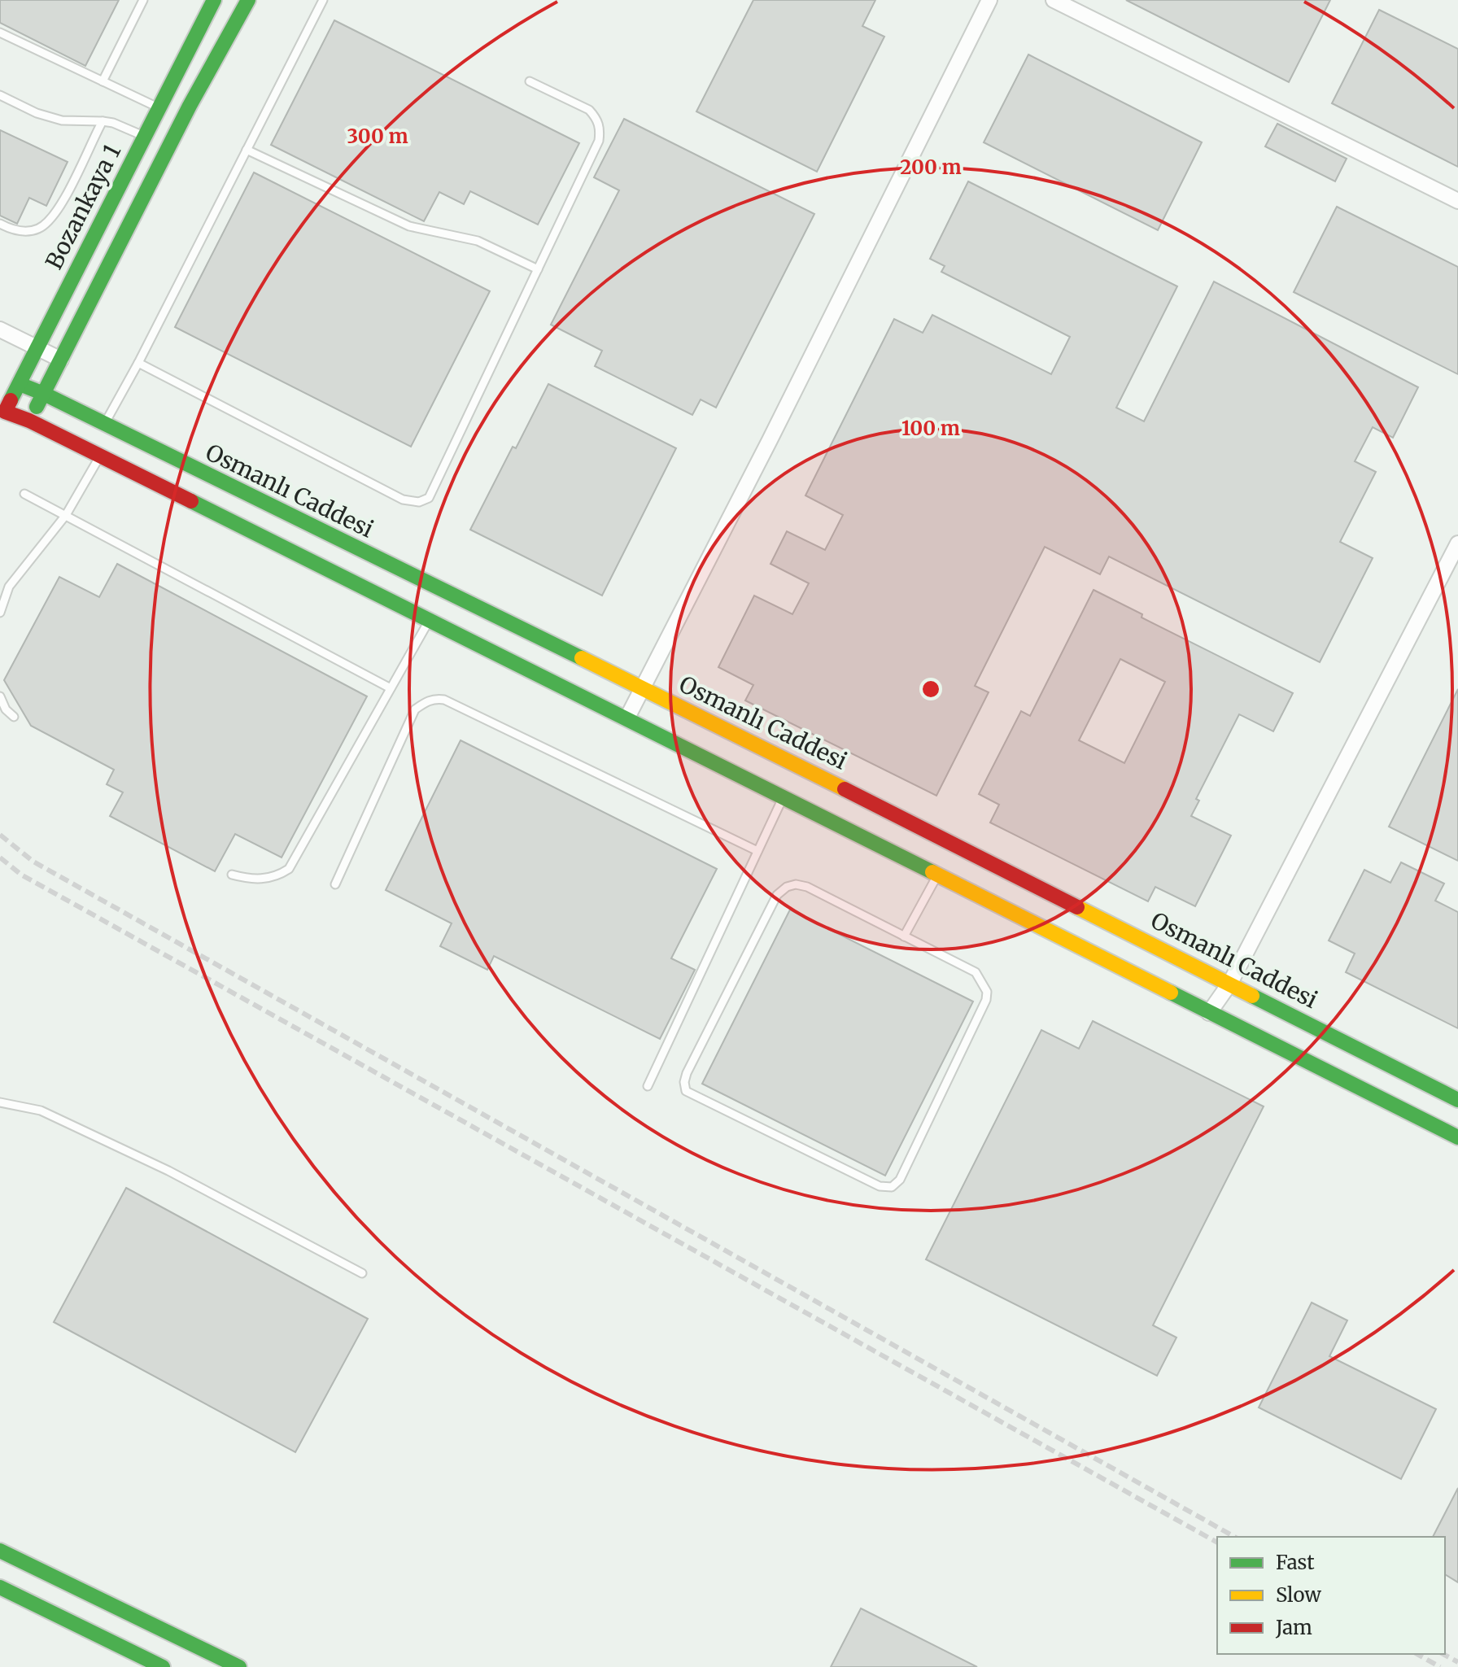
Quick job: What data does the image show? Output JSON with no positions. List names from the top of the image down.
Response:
{
  "streets": {
    "street": ["Bozankaya 1", "Osmanlı Caddesi"]
  },
  "crossings": [
    ["Bozankaya 1", "Osmanlı Caddesi"]
  ],
  "legend": ["Fast", "Slow", "Jam"],
  "rings": ["300 m", "200 m", "100 m"]
}
